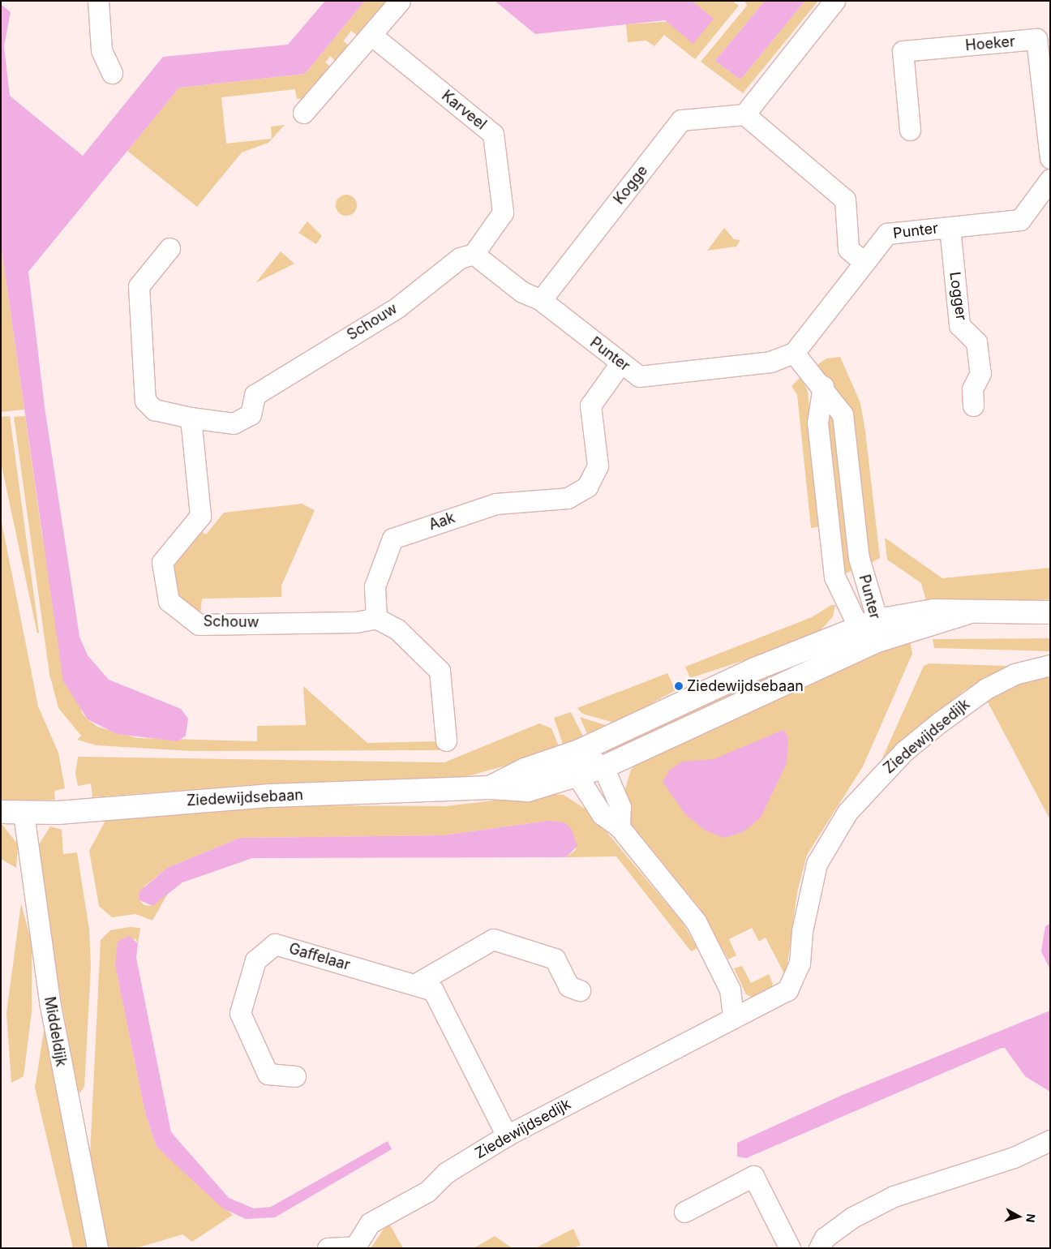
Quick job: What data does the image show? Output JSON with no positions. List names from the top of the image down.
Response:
{
  "streets": {
    "street": [
      "Hoeker",
      "Karveel",
      "Kogge",
      "Punter",
      "Logger",
      "Schouw",
      "Aak",
      "Ziedewijdsedijk",
      "Ziedewijdsebaan",
      "Gaffelaar",
      "Middeldijk"
    ]
  },
  "crossings": [
    ["Karveel", "Punter"],
    ["Karveel", "Schouw"],
    ["Kogge", "Punter"],
    ["Punter", "Logger"],
    ["Punter", "Schouw"],
    ["Punter", "Aak"],
    ["Punter", "Ziedewijdsebaan"],
    ["Schouw", "Aak"],
    ["Ziedewijdsedijk", "Gaffelaar"],
    ["Ziedewijdsebaan", "Middeldijk"]
  ],
  "places": ["Ziedewijdsebaan"],
  "north": "right"
}
